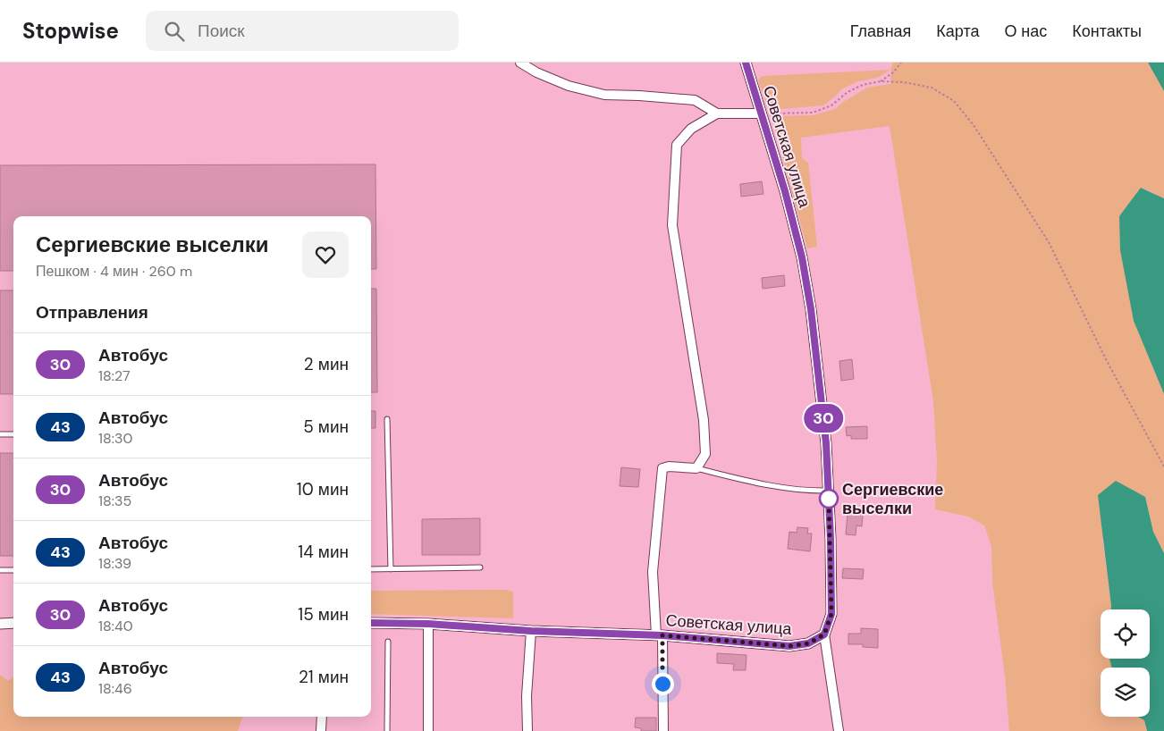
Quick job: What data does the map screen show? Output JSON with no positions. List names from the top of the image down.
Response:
{
  "streets": {
    "street": ["Советская улица"]
  },
  "places": ["Сергиевские выселки"],
  "lines": ["bus line 30"],
  "page": {
    "header": "Stopwise",
    "search": "Поиск",
    "nav": [
      "Главная",
      "Карта",
      "О нас",
      "Контакты"
    ],
    "on_map": "30",
    "heading": [
      ["Сергиевские выселки", "Пешком · 4 мин · 260 m"],
      "Отправления"
    ],
    "list": [
      {
        "mark": "30",
        "name": "Автобус",
        "note": "18:27",
        "value": "2 мин"
      },
      {
        "mark": "43",
        "name": "Автобус",
        "note": "18:30",
        "value": "5 мин"
      },
      {
        "mark": "30",
        "name": "Автобус",
        "note": "18:35",
        "value": "10 мин"
      },
      {
        "mark": "43",
        "name": "Автобус",
        "note": "18:39",
        "value": "14 мин"
      },
      {
        "mark": "30",
        "name": "Автобус",
        "note": "18:40",
        "value": "15 мин"
      },
      {
        "mark": "43",
        "name": "Автобус",
        "note": "18:46",
        "value": "21 мин"
      }
    ]
  }
}
